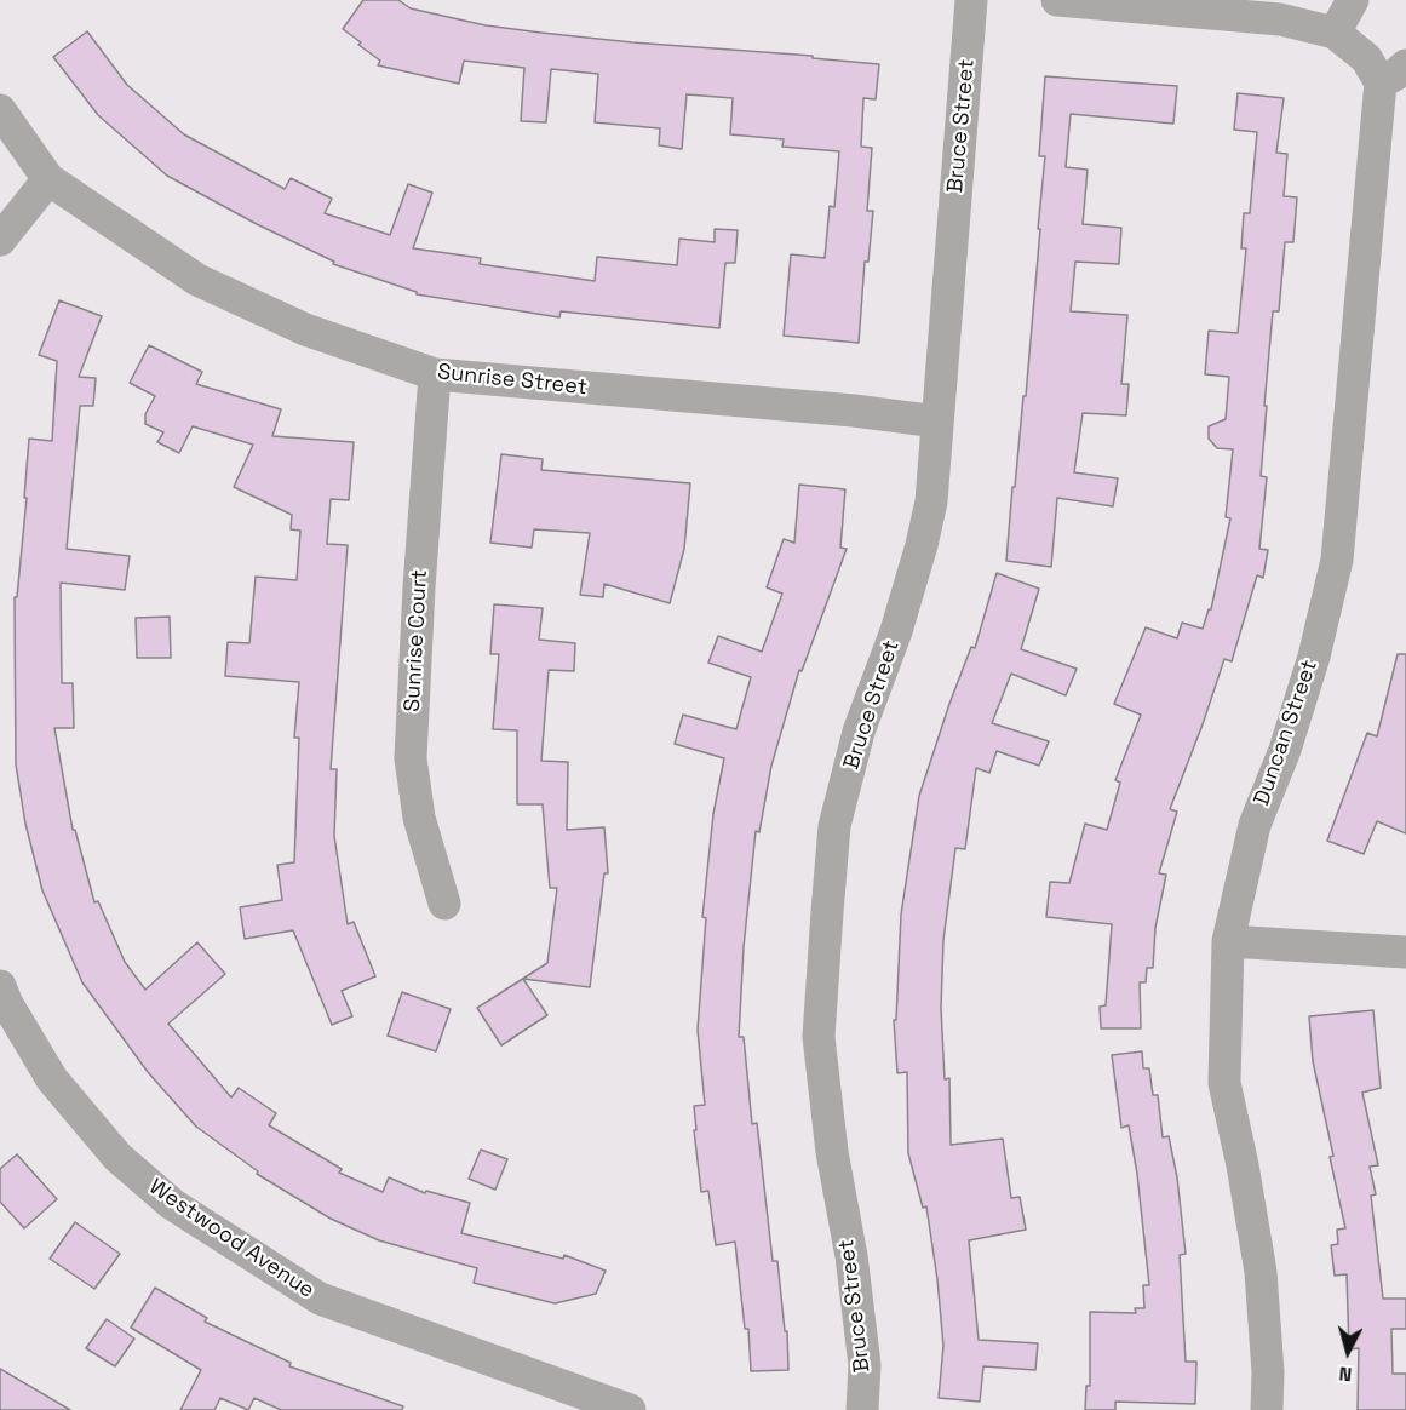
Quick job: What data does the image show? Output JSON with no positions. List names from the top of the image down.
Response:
{
  "streets": {
    "street": [
      "Bruce Street",
      "Sunrise Street",
      "Sunrise Court",
      "Duncan Street",
      "Westwood Avenue"
    ]
  },
  "crossings": [
    ["Bruce Street", "Sunrise Street"],
    ["Sunrise Street", "Sunrise Court"]
  ],
  "north": "bottom"
}
